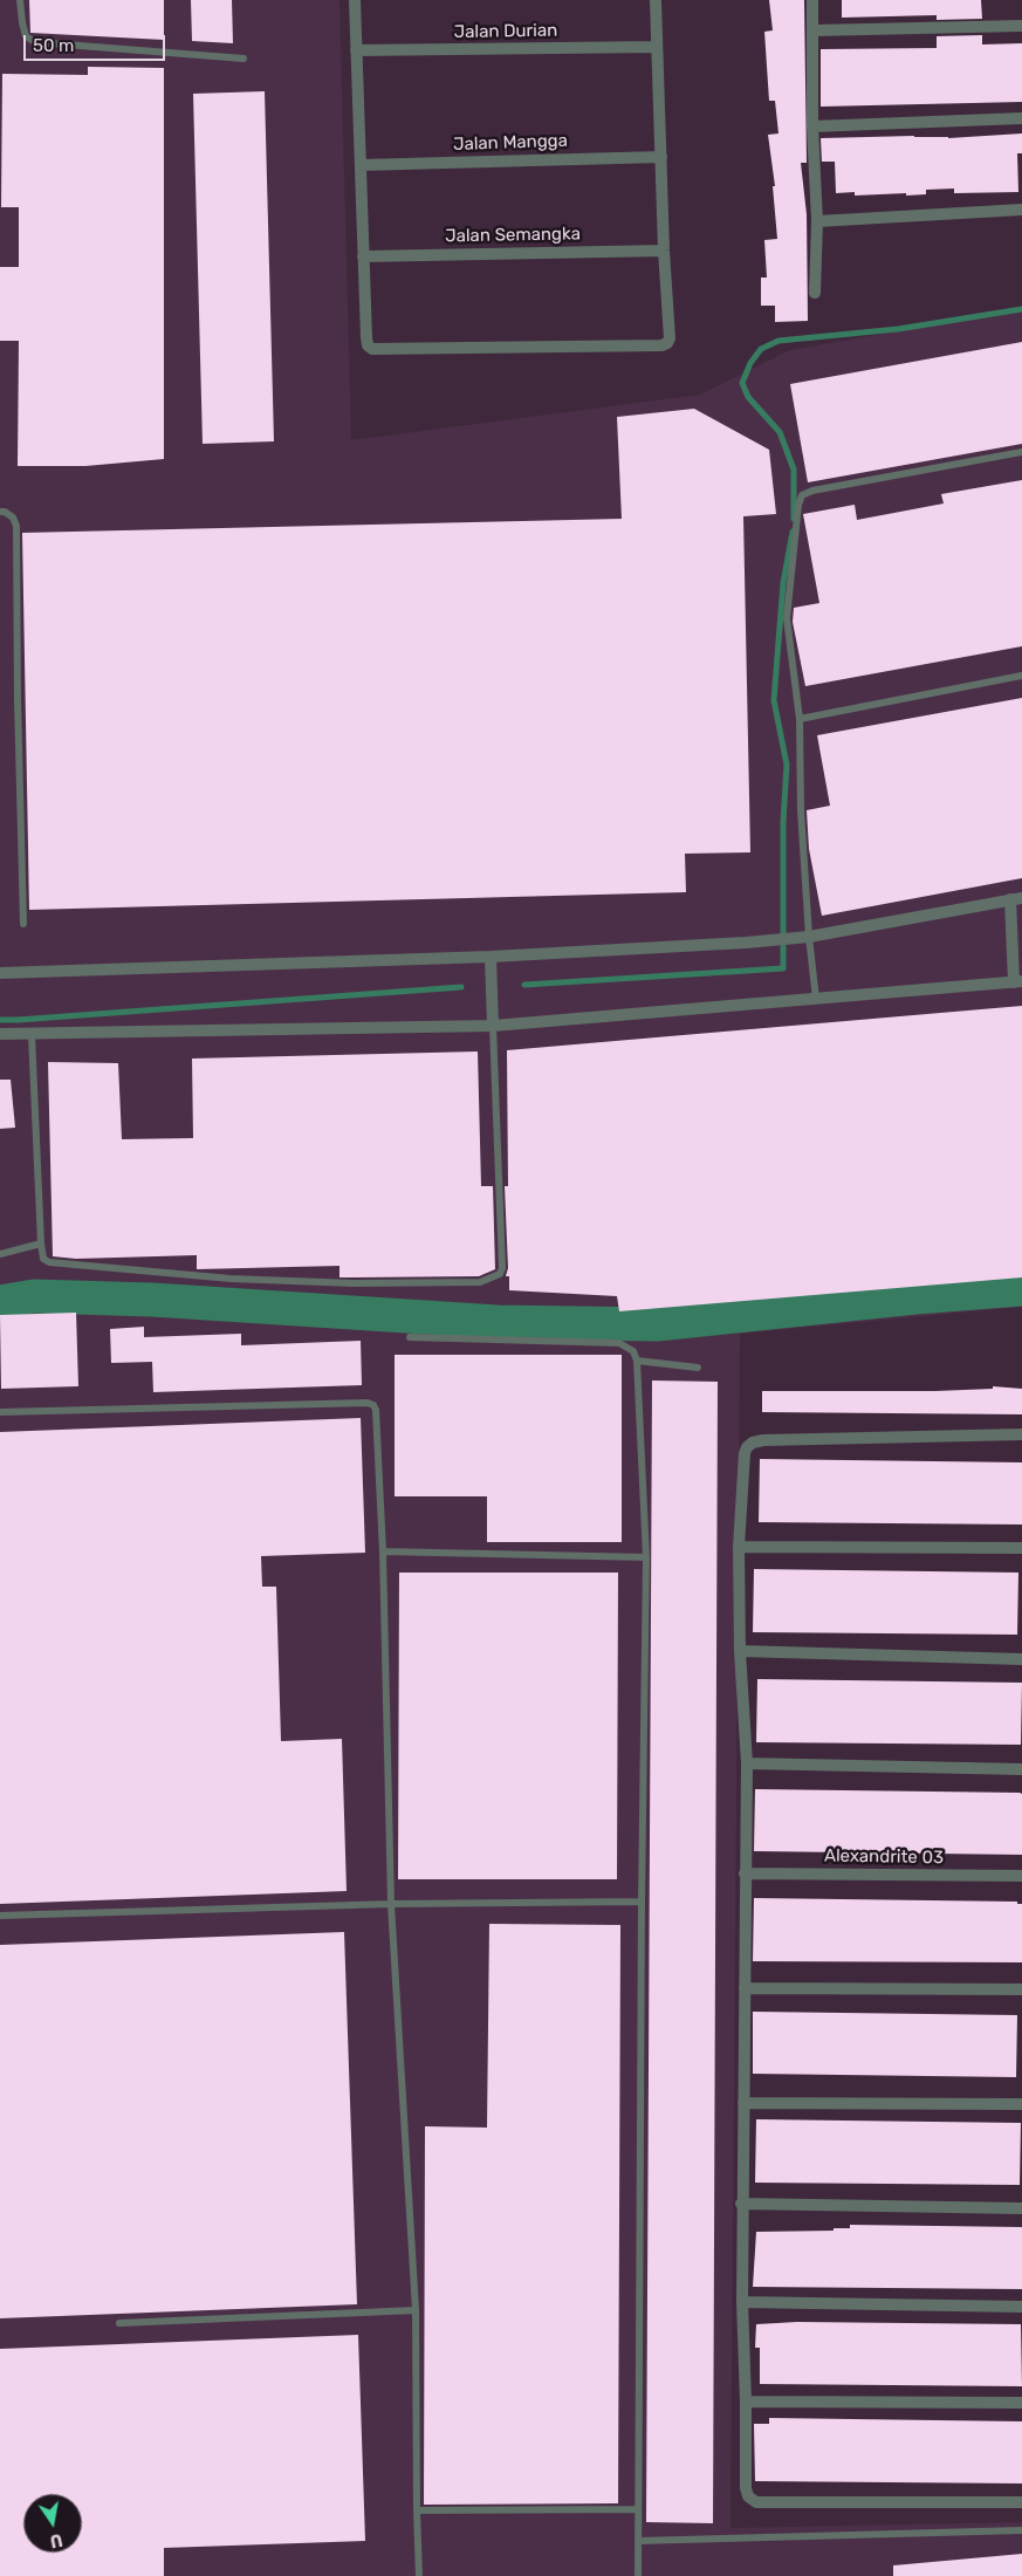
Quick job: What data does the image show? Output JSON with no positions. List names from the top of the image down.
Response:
{
  "streets": {
    "street": [
      "Jalan Durian",
      "Jalan Mangga",
      "Jalan Semangka",
      "Alexandrite 03"
    ]
  },
  "scale_bar": "50 m",
  "north": "bottom"
}
